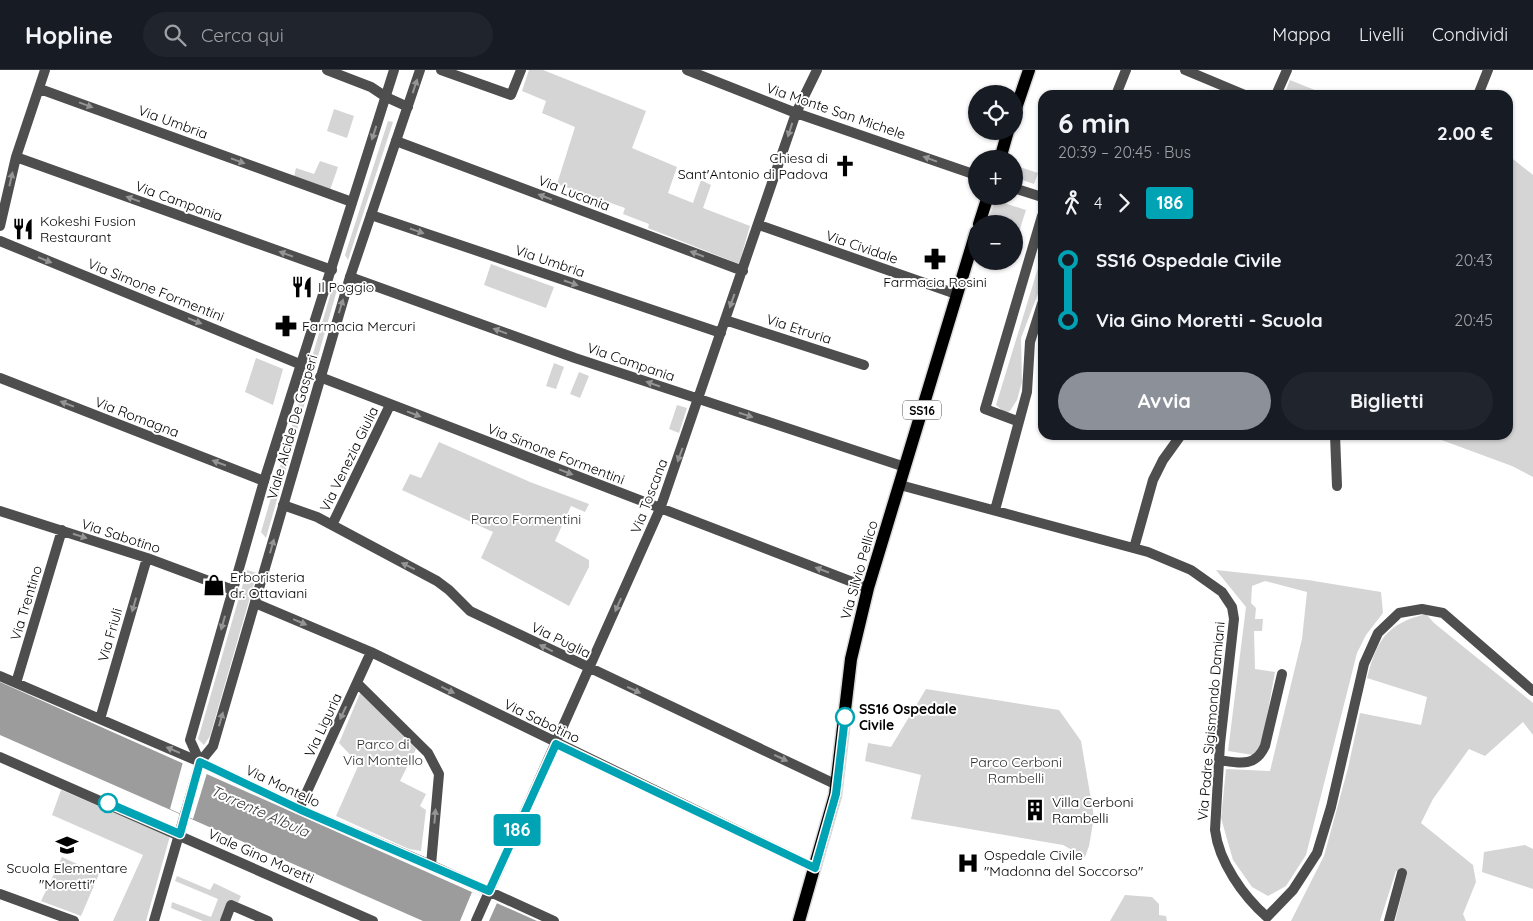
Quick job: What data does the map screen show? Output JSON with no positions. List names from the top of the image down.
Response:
{
  "streets": {
    "main road": ["SS16", "Via Silvio Pellico"],
    "street": [
      "Via Monte San Michele",
      "Via Umbria",
      "Via Lucania",
      "Via Campania",
      "Via Cividale",
      "Via Simone Formentini",
      "Via Etruria",
      "Via Romagna",
      "Viale Alcide De Gasperi",
      "Via Venezia Giulia",
      "Via Toscana",
      "Via Sabotino",
      "Via Trentino",
      "Via Friuli",
      "Via Puglia",
      "Via Padre Sigismondo Damiani",
      "Via Liguria",
      "Via Montello",
      "Viale Gino Moretti"
    ]
  },
  "crossings": [
    ["Via Monte San Michele", "Via Toscana"],
    ["Via Umbria", "Viale Alcide De Gasperi"],
    ["Via Umbria", "Via Toscana"],
    ["Via Lucania", "Viale Alcide De Gasperi"],
    ["Via Lucania", "Via Toscana"],
    ["Via Campania", "Viale Alcide De Gasperi"],
    ["Via Campania", "Via Toscana"],
    ["Via Campania", "Via Silvio Pellico"],
    ["Via Cividale", "Via Toscana"],
    ["Via Cividale", "Via Silvio Pellico"],
    ["Via Simone Formentini", "Viale Alcide De Gasperi"],
    ["Via Simone Formentini", "Via Venezia Giulia"],
    ["Via Simone Formentini", "Via Toscana"],
    ["Via Simone Formentini", "Via Silvio Pellico"],
    ["Via Etruria", "Via Toscana"],
    ["Via Romagna", "Viale Alcide De Gasperi"],
    ["Viale Alcide De Gasperi", "Via Sabotino"],
    ["Viale Alcide De Gasperi", "Via Puglia"],
    ["Viale Alcide De Gasperi", "Via Montello"],
    ["Viale Alcide De Gasperi", "Viale Gino Moretti"],
    ["Via Venezia Giulia", "Via Puglia"],
    ["Via Toscana", "Via Sabotino"],
    ["Via Toscana", "Via Puglia"],
    ["Via Toscana", "Via Montello"],
    ["Via Sabotino", "Via Silvio Pellico"],
    ["Via Sabotino", "Via Trentino"],
    ["Via Sabotino", "Via Friuli"],
    ["Via Sabotino", "Via Liguria"],
    ["Via Silvio Pellico", "Via Puglia"],
    ["Via Silvio Pellico", "Via Padre Sigismondo Damiani"],
    ["Via Trentino", "Via Montello"],
    ["Via Friuli", "Via Montello"],
    ["Via Liguria", "Via Montello"]
  ],
  "one_way": [
    "Via Monte San Michele",
    "Via Umbria",
    "Via Lucania",
    "Via Romagna",
    "Via Toscana",
    "Via Sabotino",
    "Via Friuli",
    "Via Liguria"
  ],
  "water": ["Torrente Albula"],
  "parks": ["Parco Formentini", "Parco di Via Montello", "Parco Cerboni Rambelli"],
  "places": {
    "church": ["Chiesa di Sant'Antonio di Padova"],
    "restaurant": ["Kokeshi Fusion Restaurant", "Il Poggio"],
    "pharmacy": ["Farmacia Rosini", "Farmacia Mercuri"],
    "shop": ["Erboristeria dr. Ottaviani"],
    "other": ["SS16 Ospedale Civile"],
    "building": ["Villa Cerboni Rambelli"],
    "school or university": ["Scuola Elementare \"Moretti\""],
    "hospital": ["Ospedale Civile \"Madonna del Soccorso\""]
  },
  "lines": ["bus line 186"],
  "page": {
    "header": "Hopline",
    "search": "Cerca qui",
    "nav": ["Mappa", "Livelli", "Condividi"],
    "on_map": "186",
    "map_buttons": ["+", "−"],
    "heading": ["6 min", "20:39 – 20:45 · Bus", "2.00 €"],
    "legs": ["4", "186"],
    "list": [
      {
        "name": "SS16 Ospedale Civile",
        "value": "20:43"
      },
      {
        "name": "Via Gino Moretti - Scuola",
        "value": "20:45"
      }
    ],
    "buttons": ["Avvia", "Biglietti"]
  }
}
